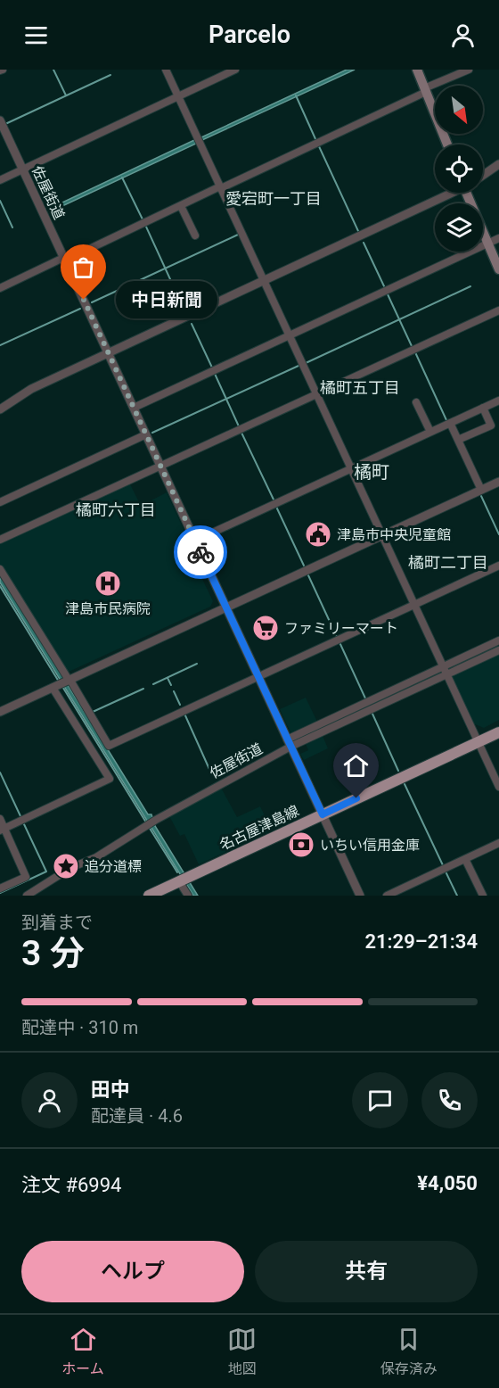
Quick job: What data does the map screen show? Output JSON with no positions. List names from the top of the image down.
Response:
{
  "streets": {
    "main road": ["名古屋津島線"],
    "street": ["佐屋街道"]
  },
  "districts": [
    "愛宕町一丁目",
    "橘町五丁目",
    "橘町",
    "橘町六丁目",
    "橘町二丁目"
  ],
  "places": {
    "other": ["中日新聞"],
    "public building": ["津島市中央児童館"],
    "hospital": ["津島市民病院"],
    "supermarket": ["ファミリーマート"],
    "bank": ["いちい信用金庫"],
    "place": ["追分道標"]
  },
  "north": "bottom right",
  "page": {
    "header": "Parcelo",
    "bubble": "中日新聞",
    "heading": ["3 分", "到着まで", "21:29–21:34"],
    "panel": [
      "田中",
      "配達員 · 4.6",
      "注文 #6994",
      "¥4,050"
    ],
    "bar": "配達中 · 310 m",
    "buttons": ["ヘルプ", "共有"],
    "tabs": ["ホーム", "地図", "保存済み"]
  }
}
